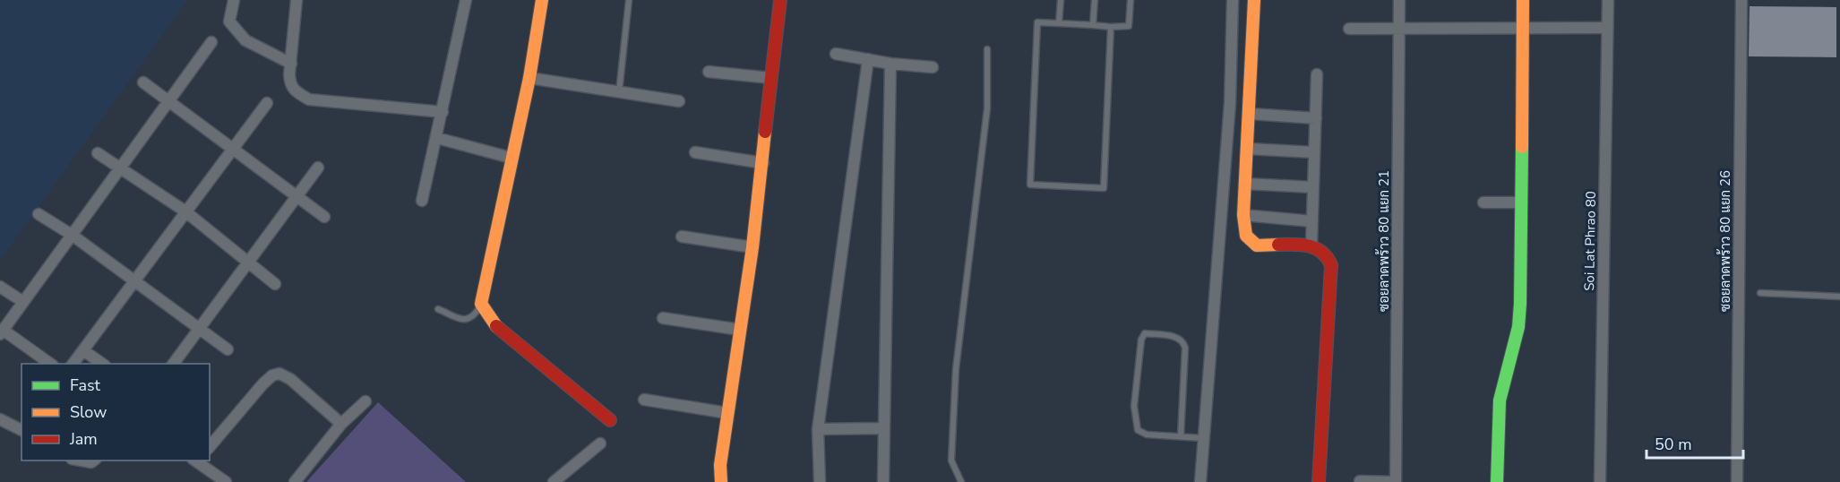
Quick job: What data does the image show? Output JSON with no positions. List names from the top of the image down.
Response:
{
  "streets": {
    "street": ["ซอยลาดพร้าว 80 แยก 21", "Soi Lat Phrao 80", "ซอยลาดพร้าว 80 แยก 26"]
  },
  "legend": ["Fast", "Slow", "Jam"],
  "scale_bar": "50 m"
}
